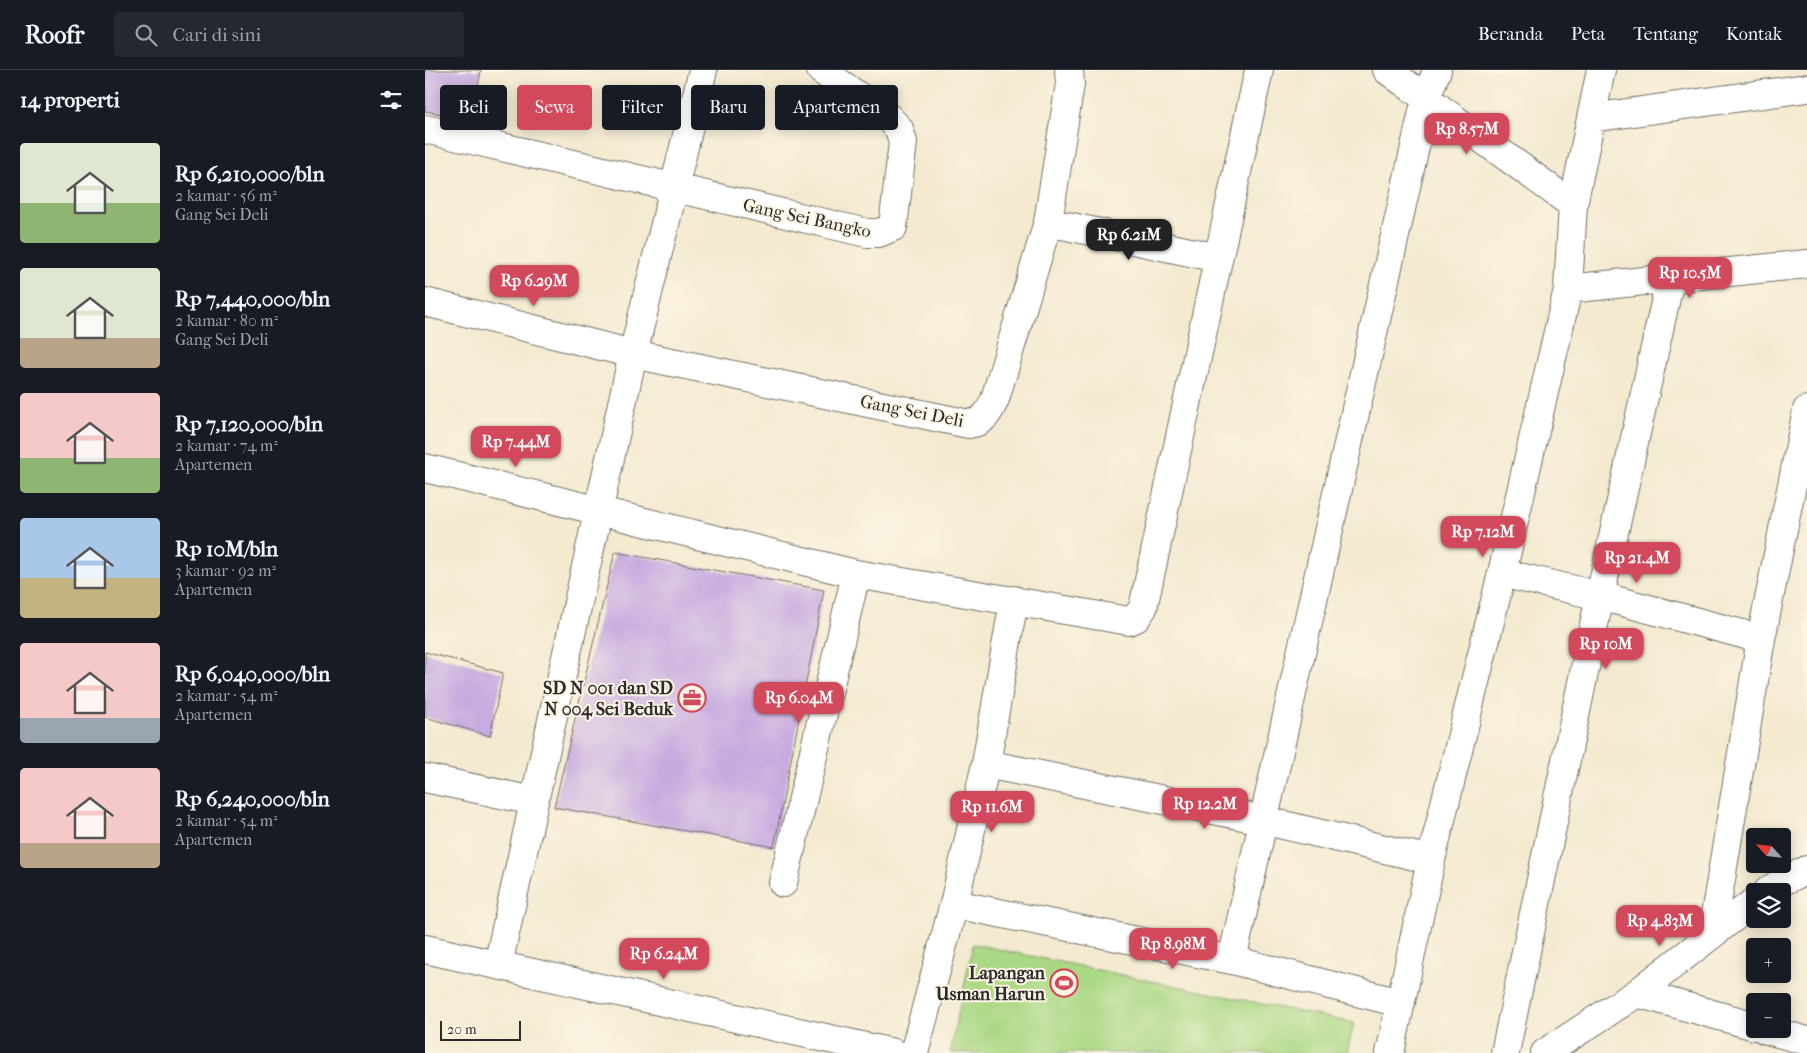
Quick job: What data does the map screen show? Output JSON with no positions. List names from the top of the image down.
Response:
{
  "streets": {
    "street": ["Gang Sei Bangko", "Gang Sei Deli"]
  },
  "places": {
    "office": ["SD N 001 dan SD N 004 Sei Beduk"],
    "sports": ["Lapangan Usman Harun"]
  },
  "scale_bar": "20 m",
  "north": "top left",
  "page": {
    "header": "Roofr",
    "search": "Cari di sini",
    "nav": [
      "Beranda",
      "Peta",
      "Tentang",
      "Kontak"
    ],
    "heading": "14 properti",
    "chip": [
      "Beli",
      "Sewa",
      "Filter",
      "Baru",
      "Apartemen"
    ],
    "price": [
      "Rp 8.57M",
      "Rp 6.21M",
      "Rp 10.5M",
      "Rp 6.29M",
      "Rp 7.44M",
      "Rp 7.12M",
      "Rp 21.4M",
      "Rp 10M",
      "Rp 6.04M",
      "Rp 12.2M",
      "Rp 11.6M",
      "Rp 4.83M",
      "Rp 8.98M",
      "Rp 6.24M"
    ],
    "list": [
      {
        "name": "Rp 6,210,000/bln",
        "note": "2 kamar · 56 m² · Gang Sei Deli"
      },
      {
        "name": "Rp 7,440,000/bln",
        "note": "2 kamar · 80 m² · Gang Sei Deli"
      },
      {
        "name": "Rp 7,120,000/bln",
        "note": "2 kamar · 74 m² · Apartemen"
      },
      {
        "name": "Rp 10M/bln",
        "note": "3 kamar · 92 m² · Apartemen"
      },
      {
        "name": "Rp 6,040,000/bln",
        "note": "2 kamar · 54 m² · Apartemen"
      },
      {
        "name": "Rp 6,240,000/bln",
        "note": "2 kamar · 54 m² · Apartemen"
      }
    ],
    "map_buttons": ["+", "−"],
    "scale": "20 m"
  }
}
